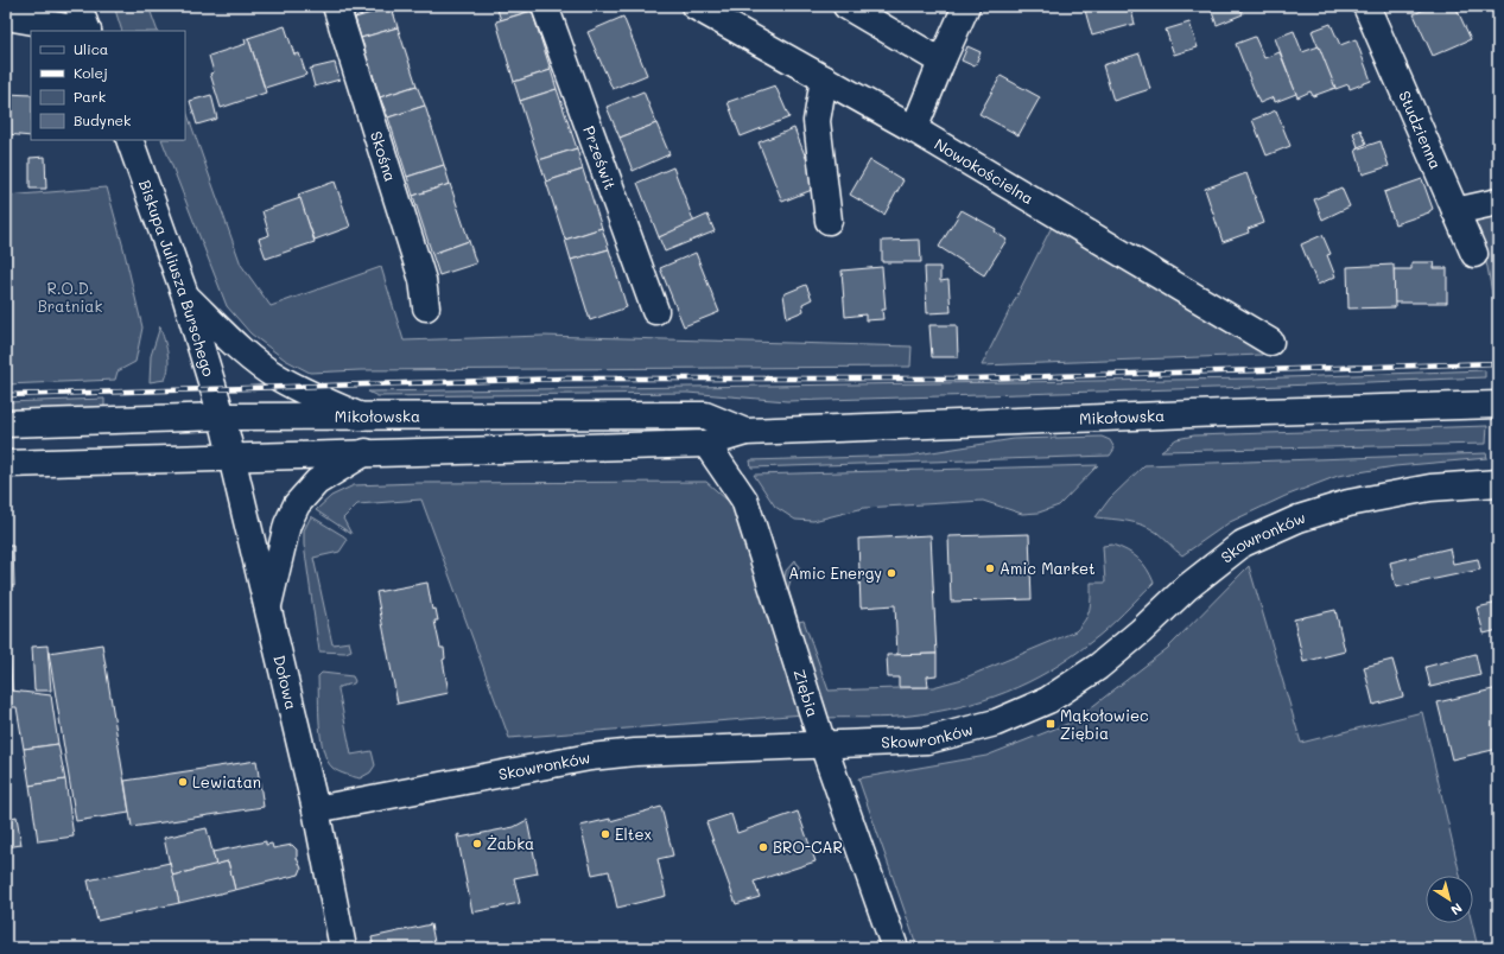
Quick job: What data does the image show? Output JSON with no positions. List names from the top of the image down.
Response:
{
  "streets": {
    "street": [
      "Studzienna",
      "Skośna",
      "Prześwit",
      "Nowokościelna",
      "Biskupa Juliusza Burschego",
      "Mikołowska",
      "Skowronków",
      "Dołowa",
      "Ziębia"
    ]
  },
  "crossings": [
    ["Biskupa Juliusza Burschego", "Mikołowska"],
    ["Biskupa Juliusza Burschego", "Dołowa"],
    ["Mikołowska", "Dołowa"],
    ["Mikołowska", "Ziębia"],
    ["Skowronków", "Dołowa"],
    ["Skowronków", "Ziębia"]
  ],
  "parks": ["R.O.D. Bratniak"],
  "places": {
    "other": [
      "Amic Market",
      "Amic Energy",
      "Lewiatan",
      "Eltex",
      "Żabka",
      "BRO-CAR"
    ],
    "transit": ["Mąkołowiec Ziębia"]
  },
  "legend": [
    "Ulica",
    "Kolej",
    "Park",
    "Budynek"
  ],
  "north": "bottom right"
}
